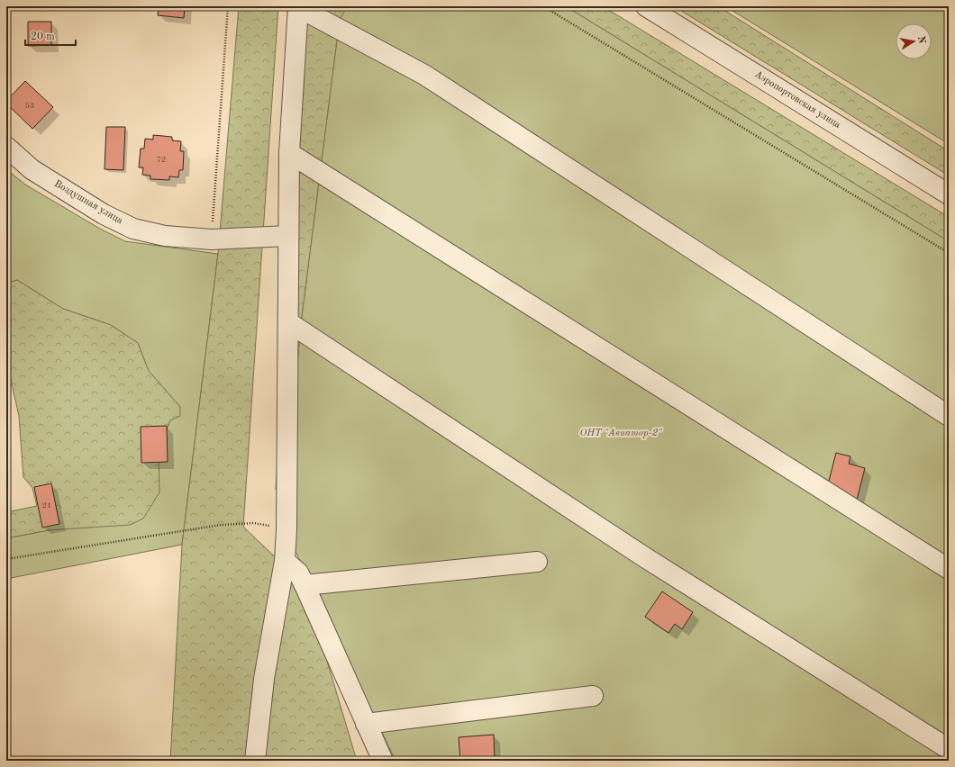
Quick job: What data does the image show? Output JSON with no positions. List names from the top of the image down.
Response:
{
  "streets": {
    "street": ["Аэропортовская улица", "Воздушная улица"]
  },
  "parks": ["ОНТ \"Авиатор-2\""],
  "house_numbers": ["53", "72", "21"],
  "scale_bar": "20 m",
  "north": "right"
}
